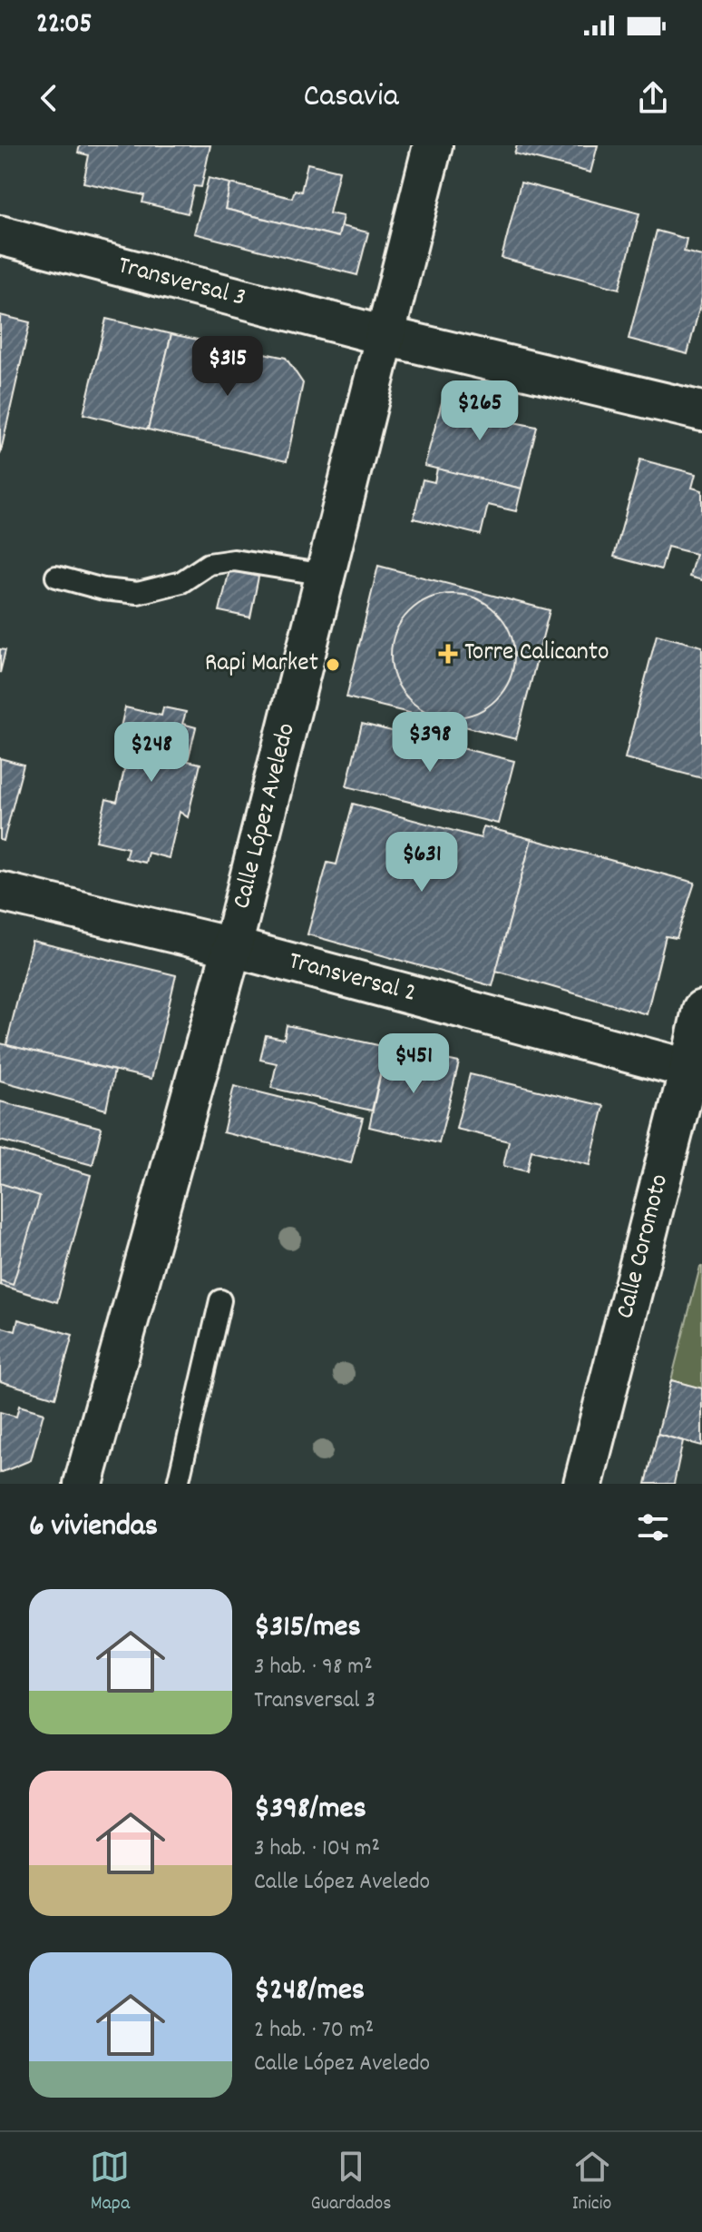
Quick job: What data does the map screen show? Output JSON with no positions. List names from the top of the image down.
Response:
{
  "streets": {
    "street": [
      "Transversal 3",
      "Calle López Aveledo",
      "Transversal 2",
      "Calle Coromoto"
    ]
  },
  "crossings": [
    ["Transversal 3", "Calle López Aveledo"],
    ["Calle López Aveledo", "Transversal 2"],
    ["Transversal 2", "Calle Coromoto"]
  ],
  "places": {
    "health": ["Torre Calicanto"],
    "other": ["Rapi Market"]
  },
  "page": {
    "status": "22:05",
    "header": "Casavia",
    "price": [
      "$315",
      "$265",
      "$398",
      "$248",
      "$631",
      "$451"
    ],
    "heading": "6 viviendas",
    "list": [
      {
        "name": "$315/mes",
        "note": "3 hab. · 98 m² · Transversal 3"
      },
      {
        "name": "$398/mes",
        "note": "3 hab. · 104 m² · Calle López Aveledo"
      },
      {
        "name": "$248/mes",
        "note": "2 hab. · 70 m² · Calle López Aveledo"
      }
    ],
    "tabs": ["Mapa", "Guardados", "Inicio"]
  }
}
